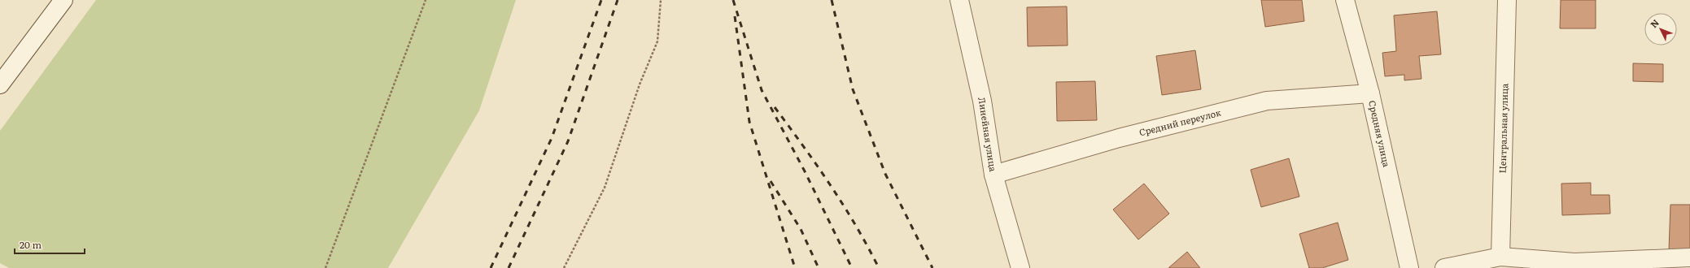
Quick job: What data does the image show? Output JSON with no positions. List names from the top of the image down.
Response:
{
  "streets": {
    "street": [
      "Средний переулок",
      "Центральная улица",
      "Средняя улица",
      "Линейная улица"
    ]
  },
  "crossings": [
    ["Средний переулок", "Средняя улица"],
    ["Средний переулок", "Линейная улица"]
  ],
  "scale_bar": "20 m",
  "north": "top left"
}
